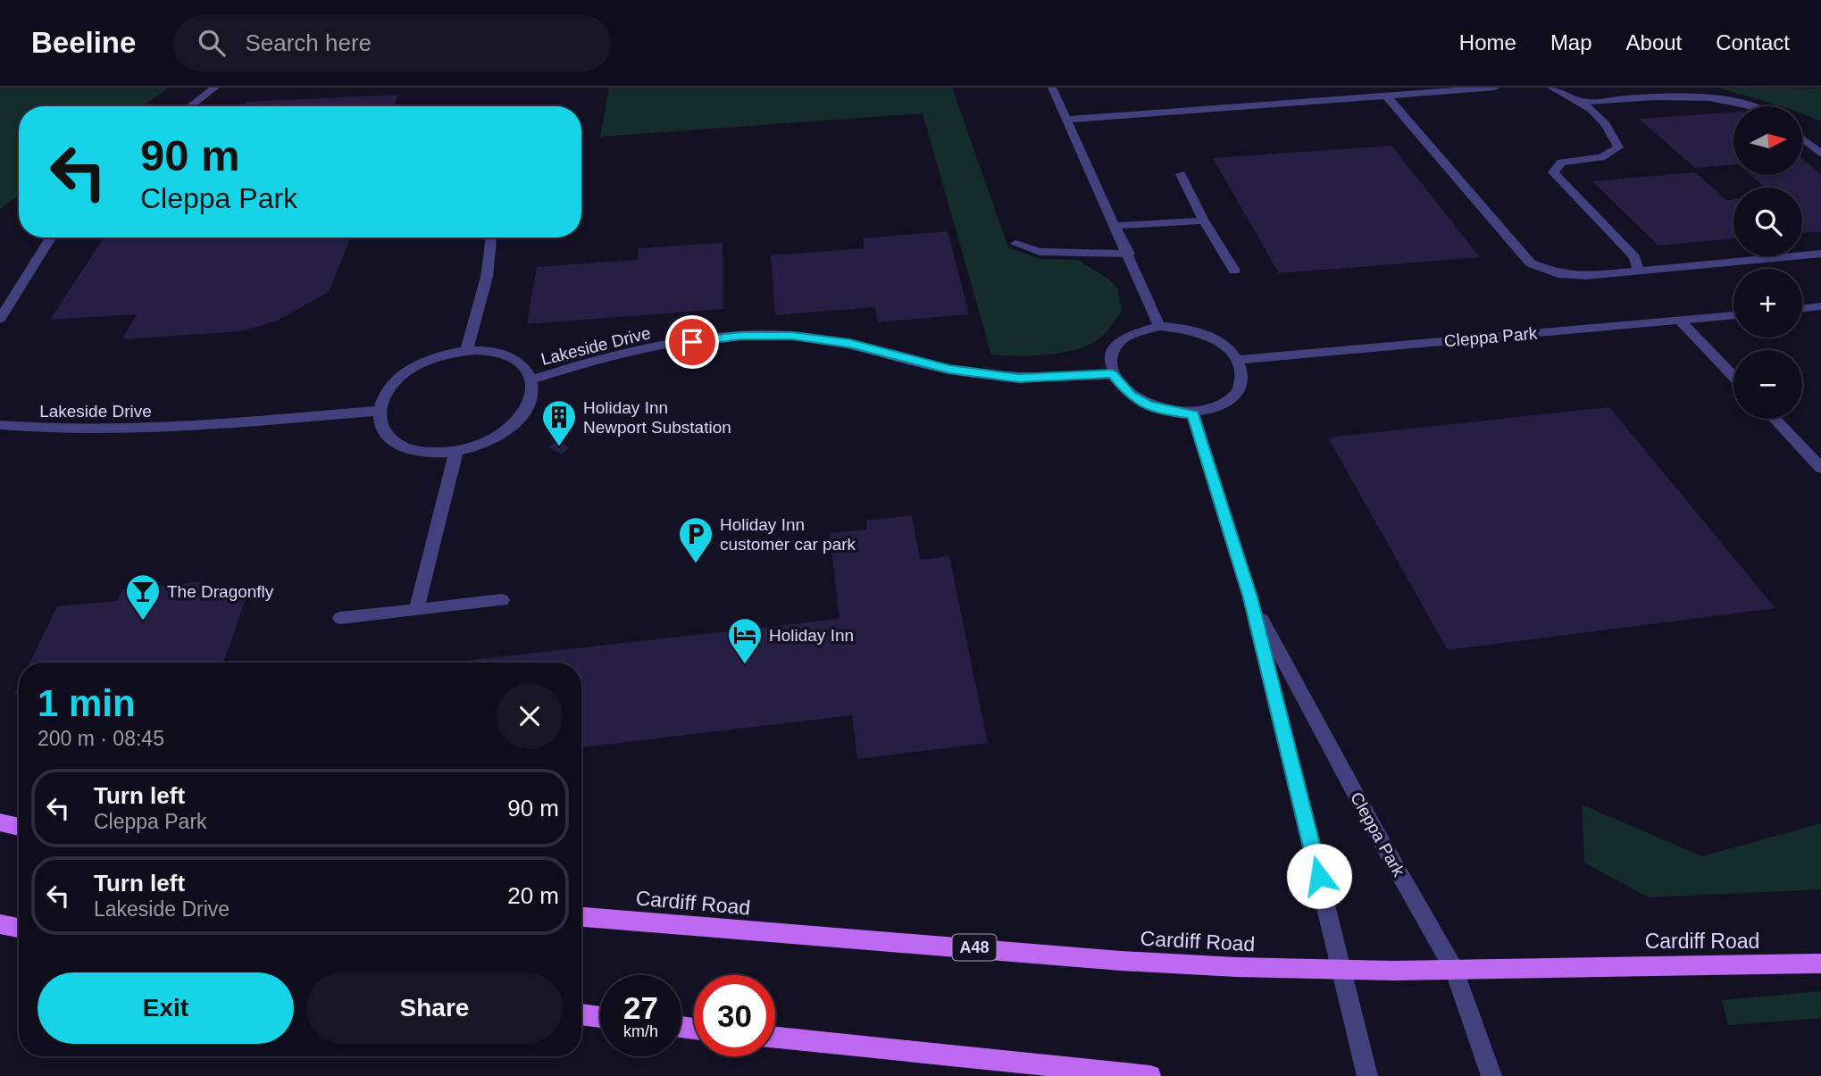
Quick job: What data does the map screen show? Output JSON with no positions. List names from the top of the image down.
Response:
{
  "streets": {
    "main road": ["Cardiff Road", "A48"],
    "street": ["Cleppa Park", "Lakeside Drive"]
  },
  "crossings": [
    ["Cleppa Park", "Lakeside Drive"],
    ["Cleppa Park", "Cardiff Road"]
  ],
  "places": {
    "building": ["Holiday Inn Newport Substation"],
    "parking": ["Holiday Inn customer car park"],
    "bar": ["The Dragonfly"],
    "hotel": ["Holiday Inn"]
  },
  "north": "right",
  "page": {
    "header": "Beeline",
    "search": "Search here",
    "nav": [
      "Home",
      "Map",
      "About",
      "Contact"
    ],
    "map_buttons": ["+", "−"],
    "turn": ["90 m", "Cleppa Park"],
    "heading": ["1 min", "200 m · 08:45"],
    "list": [
      {
        "name": "Turn left",
        "note": "Cleppa Park",
        "value": "90 m"
      },
      {
        "name": "Turn left",
        "note": "Lakeside Drive",
        "value": "20 m"
      }
    ],
    "buttons": ["Exit", "Share"],
    "speed": "27 km/h",
    "limit": "30"
  }
}
